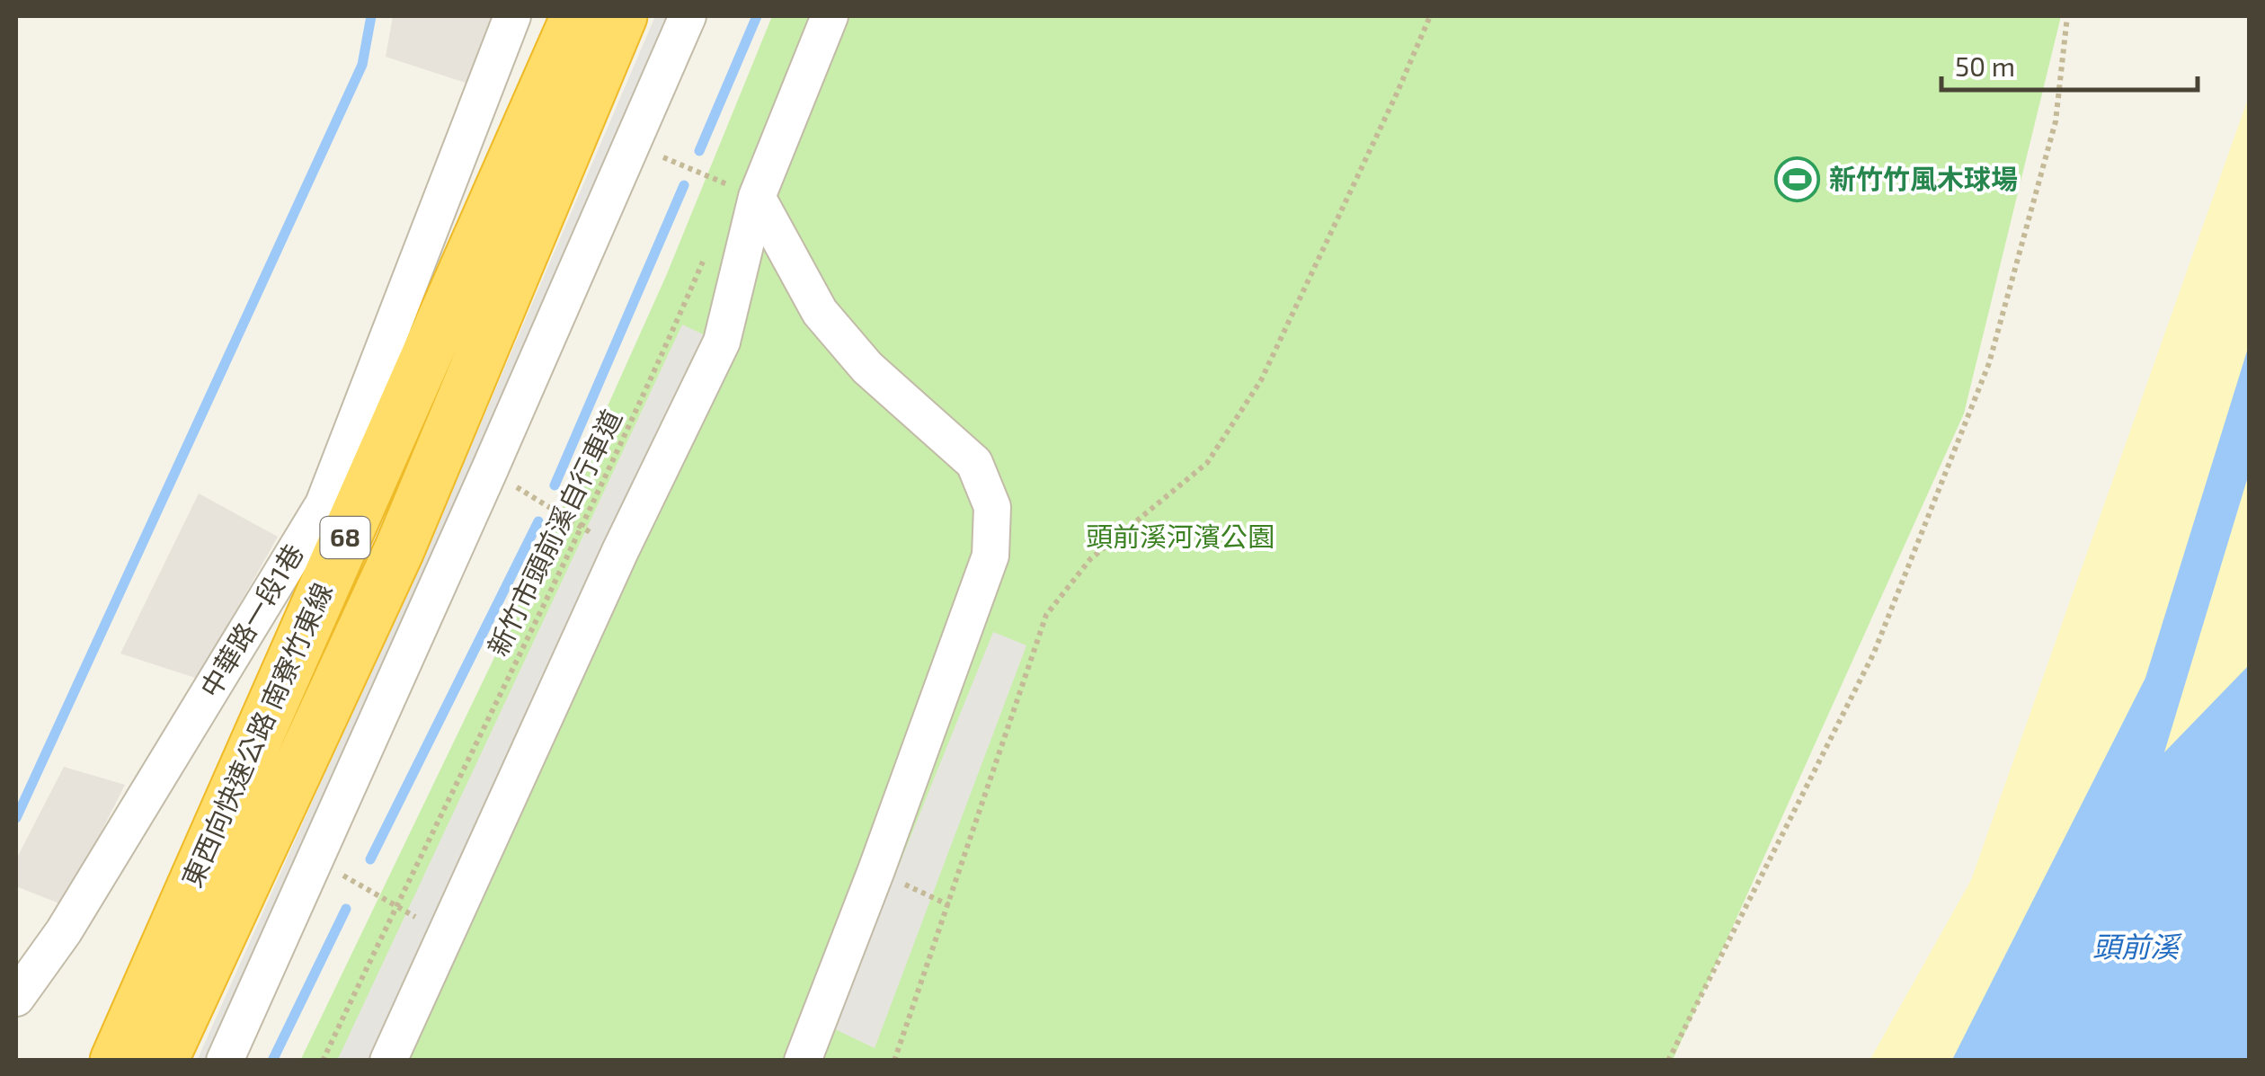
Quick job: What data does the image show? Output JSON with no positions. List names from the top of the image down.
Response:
{
  "streets": {
    "highway": ["68", "東西向快速公路 南寮竹東線"],
    "street": ["中華路一段1巷"],
    "path": ["新竹市頭前溪自行車道"]
  },
  "water": ["頭前溪"],
  "parks": ["頭前溪河濱公園"],
  "places": {
    "sports": ["新竹竹風木球場"]
  },
  "scale_bar": "50 m"
}
